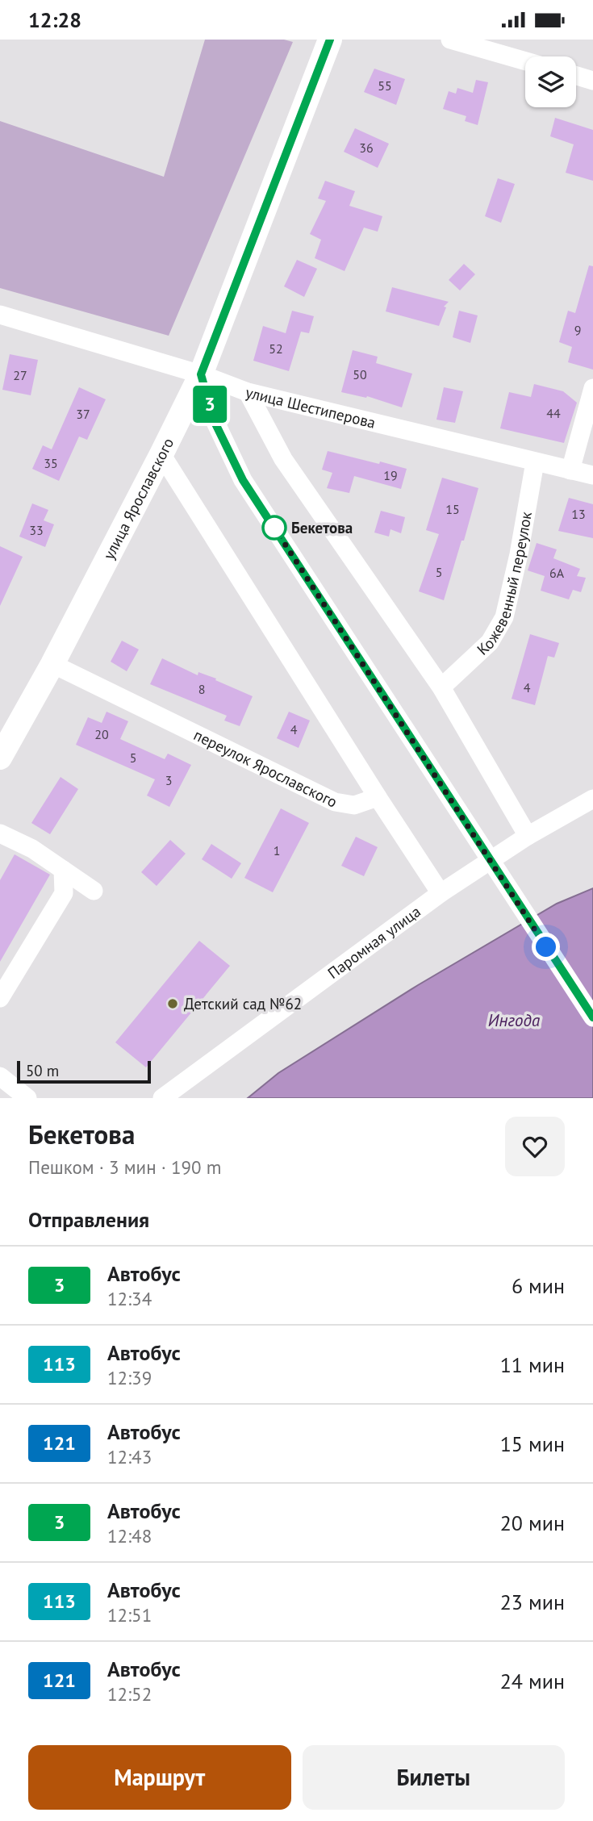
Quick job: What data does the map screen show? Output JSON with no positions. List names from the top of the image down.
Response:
{
  "streets": {
    "main road": ["улица Ярославского"],
    "street": [
      "улица Шестиперова",
      "Кожевенный переулок",
      "переулок Ярославского",
      "Паромная улица"
    ]
  },
  "crossings": [
    ["улица Шестиперова", "улица Ярославского"],
    ["улица Шестиперова", "Кожевенный переулок"],
    ["улица Ярославского", "переулок Ярославского"]
  ],
  "water": ["Ингода"],
  "places": ["Бекетова", "Детский сад №62"],
  "lines": ["bus line 3"],
  "house_numbers": [
    "55",
    "36",
    "9",
    "52",
    "50",
    "27",
    "44",
    "37",
    "35",
    "19",
    "15",
    "13",
    "33",
    "5",
    "6А",
    "4",
    "8",
    "4",
    "20",
    "5",
    "3",
    "1"
  ],
  "scale_bar": "50 m",
  "page": {
    "status": "12:28",
    "on_map": "3",
    "scale": "50 m",
    "heading": [
      ["Бекетова", "Пешком · 3 мин · 190 m"],
      "Отправления"
    ],
    "list": [
      {
        "mark": "3",
        "name": "Автобус",
        "note": "12:34",
        "value": "6 мин"
      },
      {
        "mark": "113",
        "name": "Автобус",
        "note": "12:39",
        "value": "11 мин"
      },
      {
        "mark": "121",
        "name": "Автобус",
        "note": "12:43",
        "value": "15 мин"
      },
      {
        "mark": "3",
        "name": "Автобус",
        "note": "12:48",
        "value": "20 мин"
      },
      {
        "mark": "113",
        "name": "Автобус",
        "note": "12:51",
        "value": "23 мин"
      },
      {
        "mark": "121",
        "name": "Автобус",
        "note": "12:52",
        "value": "24 мин"
      }
    ],
    "buttons": ["Маршрут", "Билеты"]
  }
}
